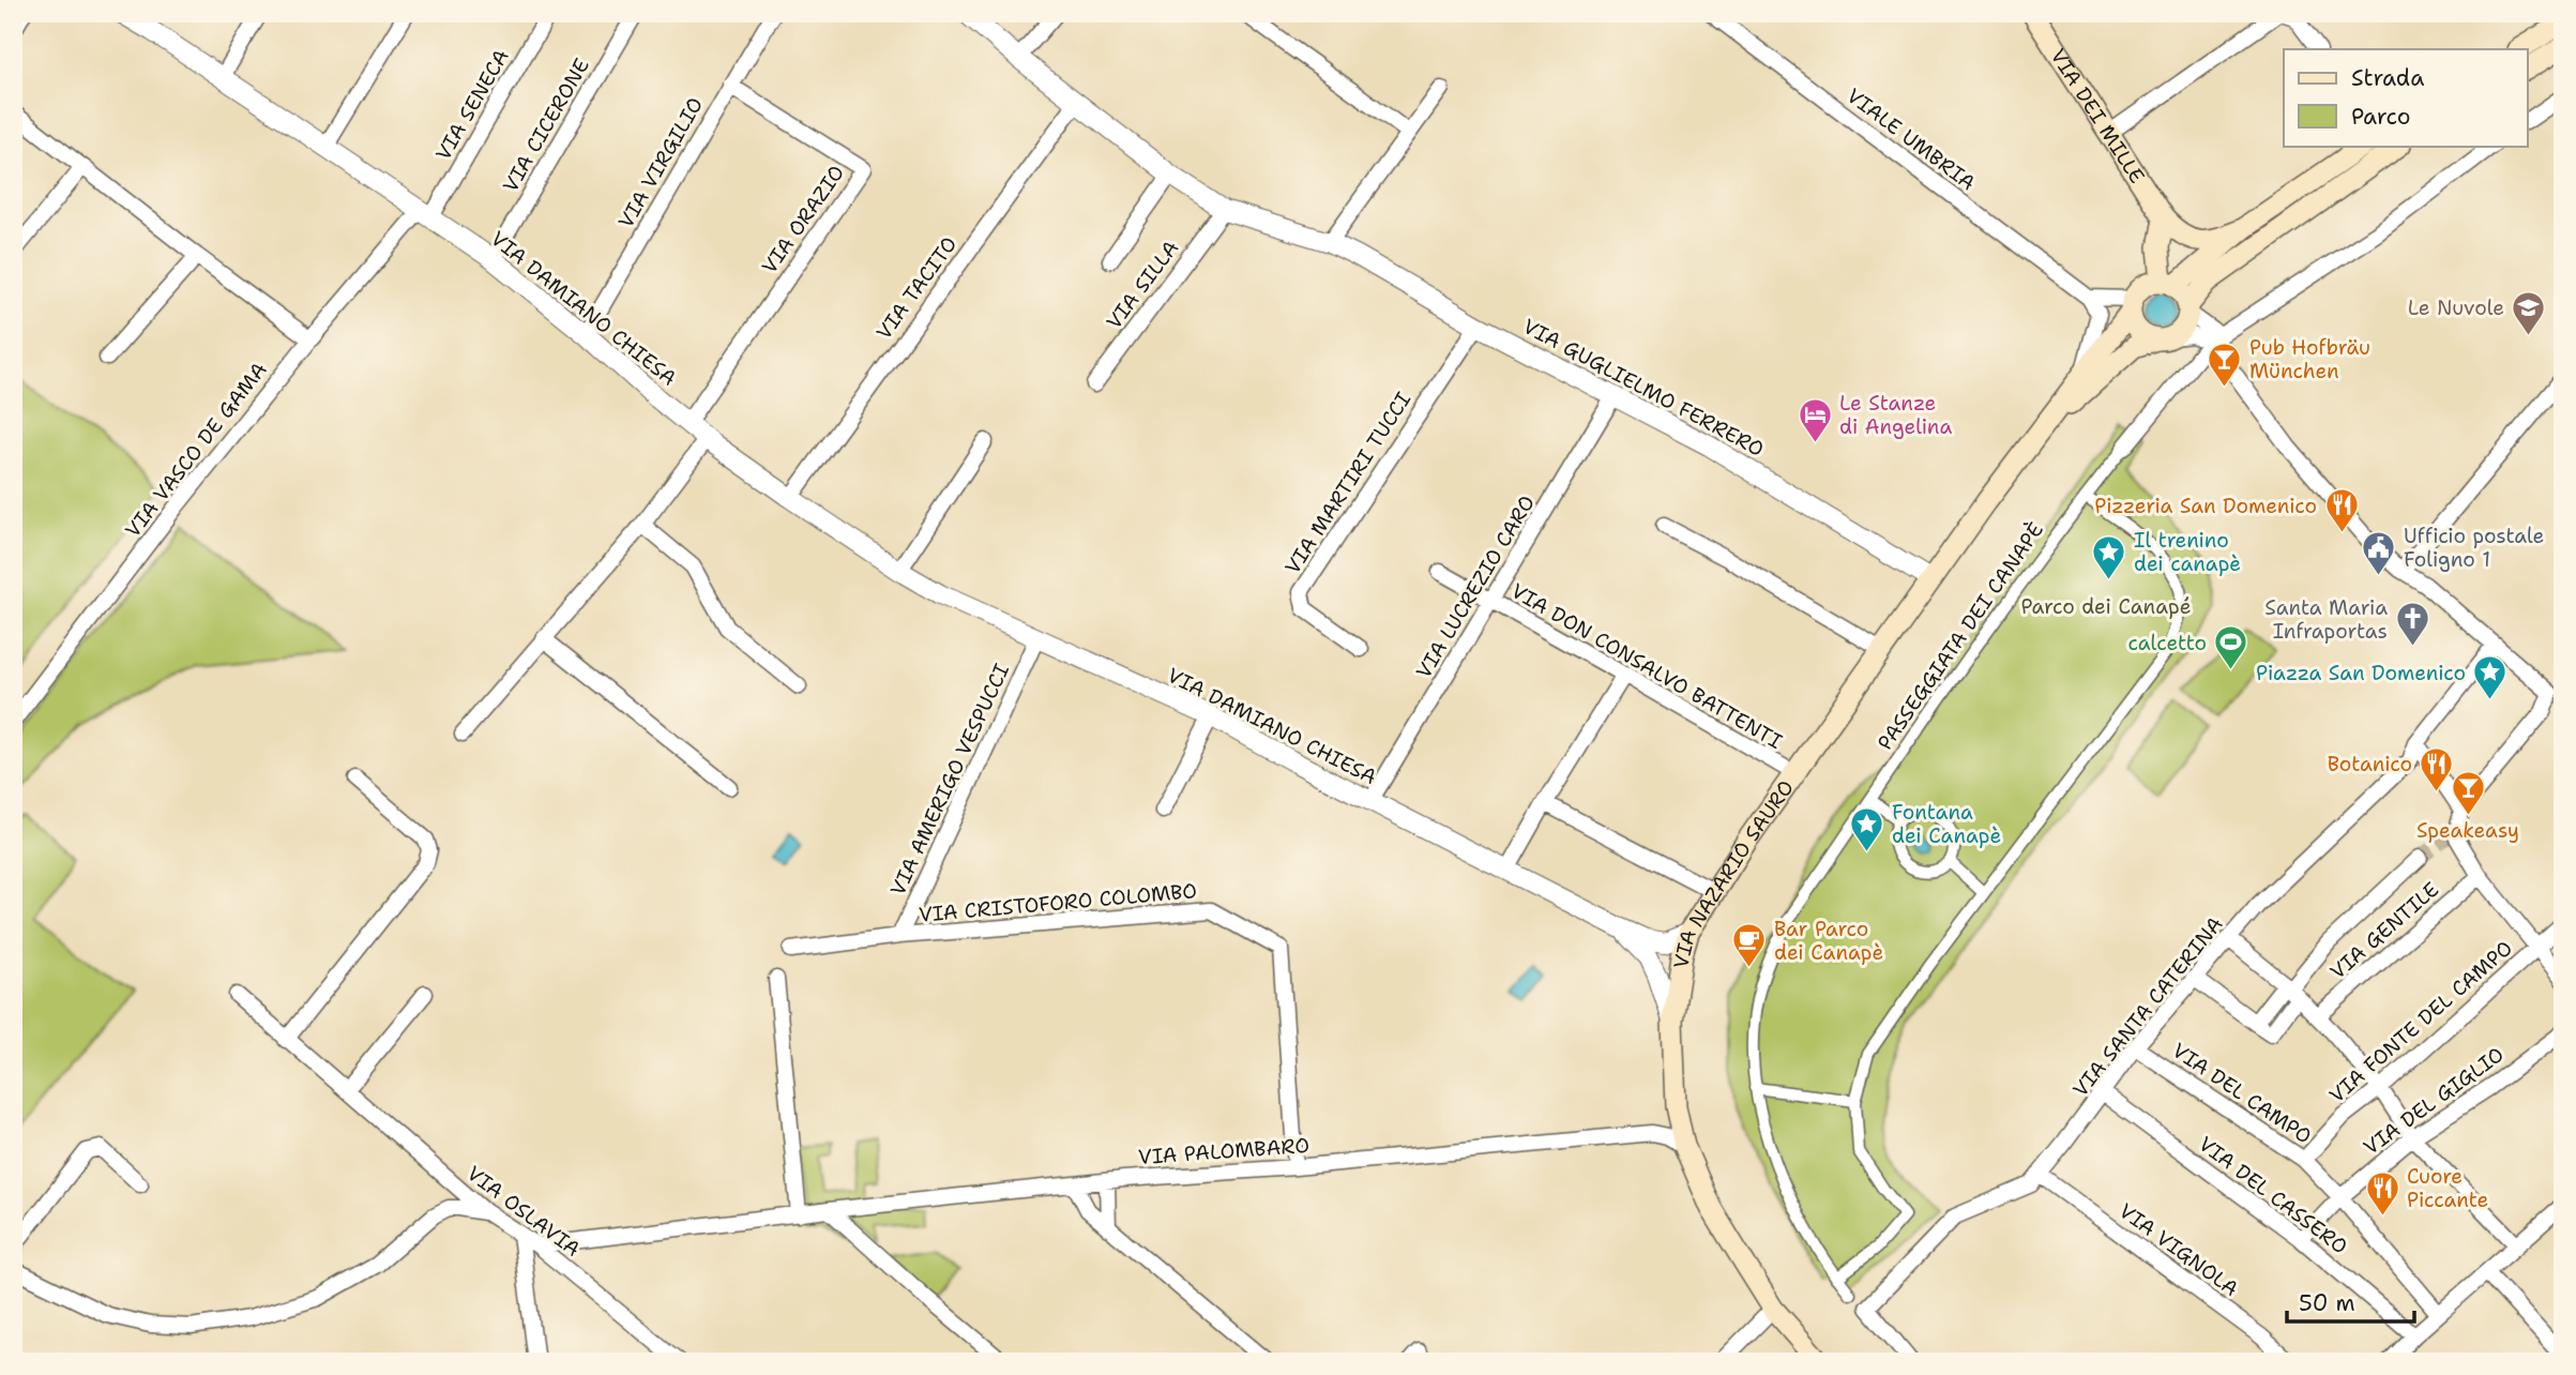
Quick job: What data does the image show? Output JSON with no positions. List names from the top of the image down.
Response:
{
  "streets": {
    "main road": ["VIA DEI MILLE", "VIA NAZARIO SAURO"],
    "street": [
      "VIA SENECA",
      "VIA CICERONE",
      "VIALE UMBRIA",
      "VIA VIRGILIO",
      "VIA ORAZIO",
      "VIA SILLA",
      "VIA TACITO",
      "VIA DAMIANO CHIESA",
      "VIA GUGLIELMO FERRERO",
      "VIA VASCO DE GAMA",
      "VIA MARTIRI TUCCI",
      "VIA LUCREZIO CARO",
      "PASSEGGIATA DEI CANAPÈ",
      "VIA DON CONSALVO BATTENTI",
      "VIA AMERIGO VESPUCCI",
      "VIA CRISTOFORO COLOMBO",
      "VIA GENTILE",
      "VIA SANTA CATERINA",
      "VIA FONTE DEL CAMPO",
      "VIA DEL CAMPO",
      "VIA DEL GIGLIO",
      "VIA PALOMBARO",
      "VIA DEL CASSERO",
      "VIA OSLAVIA",
      "VIA VIGNOLA"
    ]
  },
  "crossings": [
    ["VIA SENECA", "VIA DAMIANO CHIESA"],
    ["VIA SENECA", "VIA VASCO DE GAMA"],
    ["VIA CICERONE", "VIA DAMIANO CHIESA"],
    ["VIA VIRGILIO", "VIA ORAZIO"],
    ["VIA VIRGILIO", "VIA DAMIANO CHIESA"],
    ["VIA ORAZIO", "VIA DAMIANO CHIESA"],
    ["VIA SILLA", "VIA GUGLIELMO FERRERO"],
    ["VIA TACITO", "VIA DAMIANO CHIESA"],
    ["VIA TACITO", "VIA GUGLIELMO FERRERO"],
    ["VIA DAMIANO CHIESA", "VIA VASCO DE GAMA"],
    ["VIA DAMIANO CHIESA", "VIA LUCREZIO CARO"],
    ["VIA DAMIANO CHIESA", "VIA AMERIGO VESPUCCI"],
    ["VIA DAMIANO CHIESA", "VIA NAZARIO SAURO"],
    ["VIA GUGLIELMO FERRERO", "VIA MARTIRI TUCCI"],
    ["VIA GUGLIELMO FERRERO", "VIA LUCREZIO CARO"],
    ["VIA GUGLIELMO FERRERO", "VIA NAZARIO SAURO"],
    ["VIA LUCREZIO CARO", "VIA DON CONSALVO BATTENTI"],
    ["VIA DON CONSALVO BATTENTI", "VIA NAZARIO SAURO"],
    ["VIA AMERIGO VESPUCCI", "VIA CRISTOFORO COLOMBO"],
    ["VIA NAZARIO SAURO", "VIA PALOMBARO"],
    ["VIA CRISTOFORO COLOMBO", "VIA PALOMBARO"],
    ["VIA SANTA CATERINA", "VIA DEL CAMPO"],
    ["VIA SANTA CATERINA", "VIA DEL CASSERO"],
    ["VIA SANTA CATERINA", "VIA VIGNOLA"],
    ["VIA FONTE DEL CAMPO", "VIA DEL CAMPO"],
    ["VIA DEL CAMPO", "VIA DEL GIGLIO"],
    ["VIA DEL GIGLIO", "VIA DEL CASSERO"],
    ["VIA PALOMBARO", "VIA OSLAVIA"]
  ],
  "parks": ["Parco dei Canapé"],
  "places": {
    "school or university": ["Le Nuvole"],
    "bar": ["Pub Hofbräu München", "Speakeasy"],
    "hotel": ["Le Stanze di Angelina"],
    "restaurant": ["Pizzeria San Domenico", "Botanico", "Cuore Piccante"],
    "public building": ["Ufficio postale Foligno 1"],
    "place": ["Il trenino dei canapè", "Piazza San Domenico", "Fontana dei Canapè"],
    "church": ["Santa Maria Infraportas"],
    "sports": ["calcetto"],
    "cafe": ["Bar Parco dei Canapè"]
  },
  "legend": ["Strada", "Parco"],
  "scale_bar": "50 m"
}
